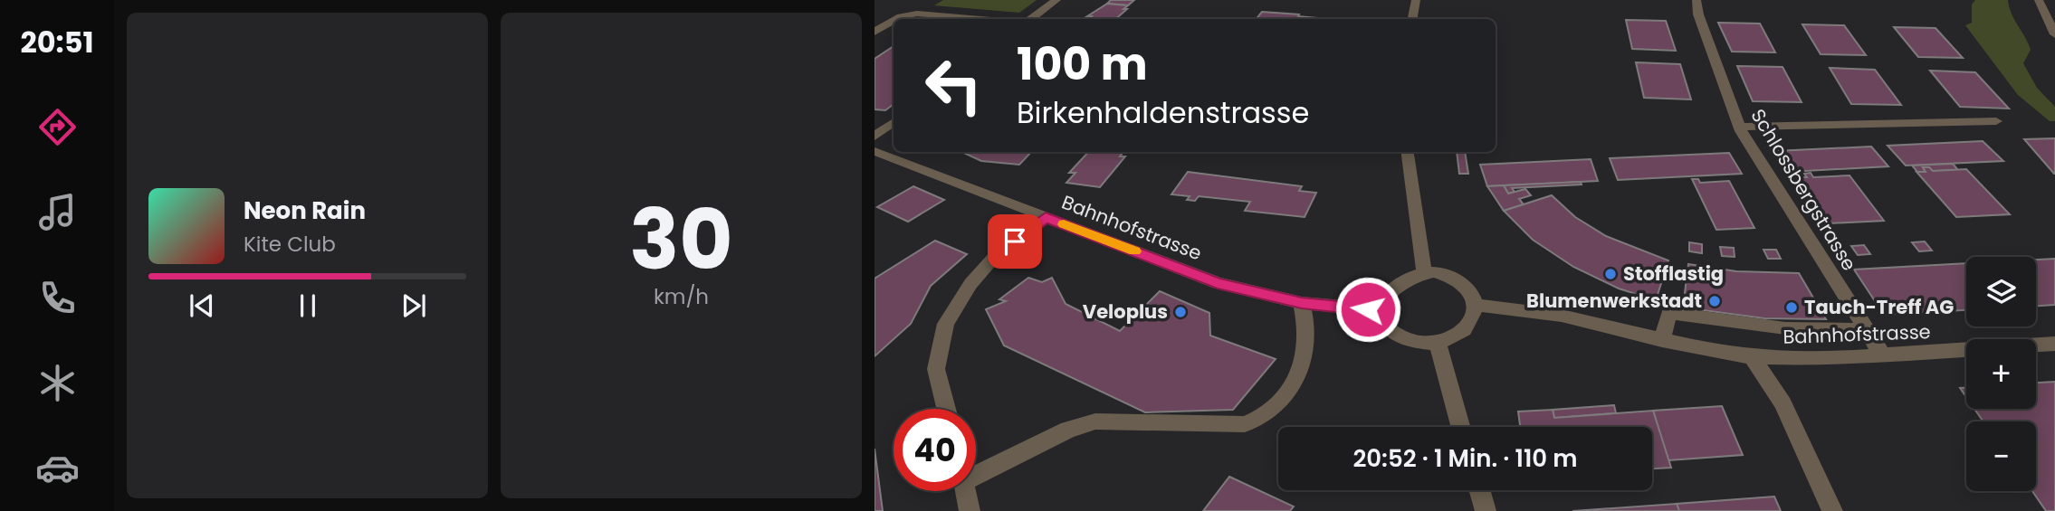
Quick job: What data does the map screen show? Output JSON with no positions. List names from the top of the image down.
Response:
{
  "streets": {
    "street": ["Schlossbergstrasse", "Bahnhofstrasse"]
  },
  "crossings": [
    ["Schlossbergstrasse", "Bahnhofstrasse"]
  ],
  "places": [
    "Stofflastig",
    "Blumenwerkstadt",
    "Tauch-Treff AG",
    "Veloplus"
  ],
  "page": {
    "tabs": "20:51",
    "tile": ["30", "km/h"],
    "turn": ["100 m", "Birkenhaldenstrasse"],
    "song": ["Neon Rain", "Kite Club"],
    "map_buttons": ["+", "−"],
    "limit": "40",
    "trip": "20:52 · 1 Min. · 110 m"
  }
}
